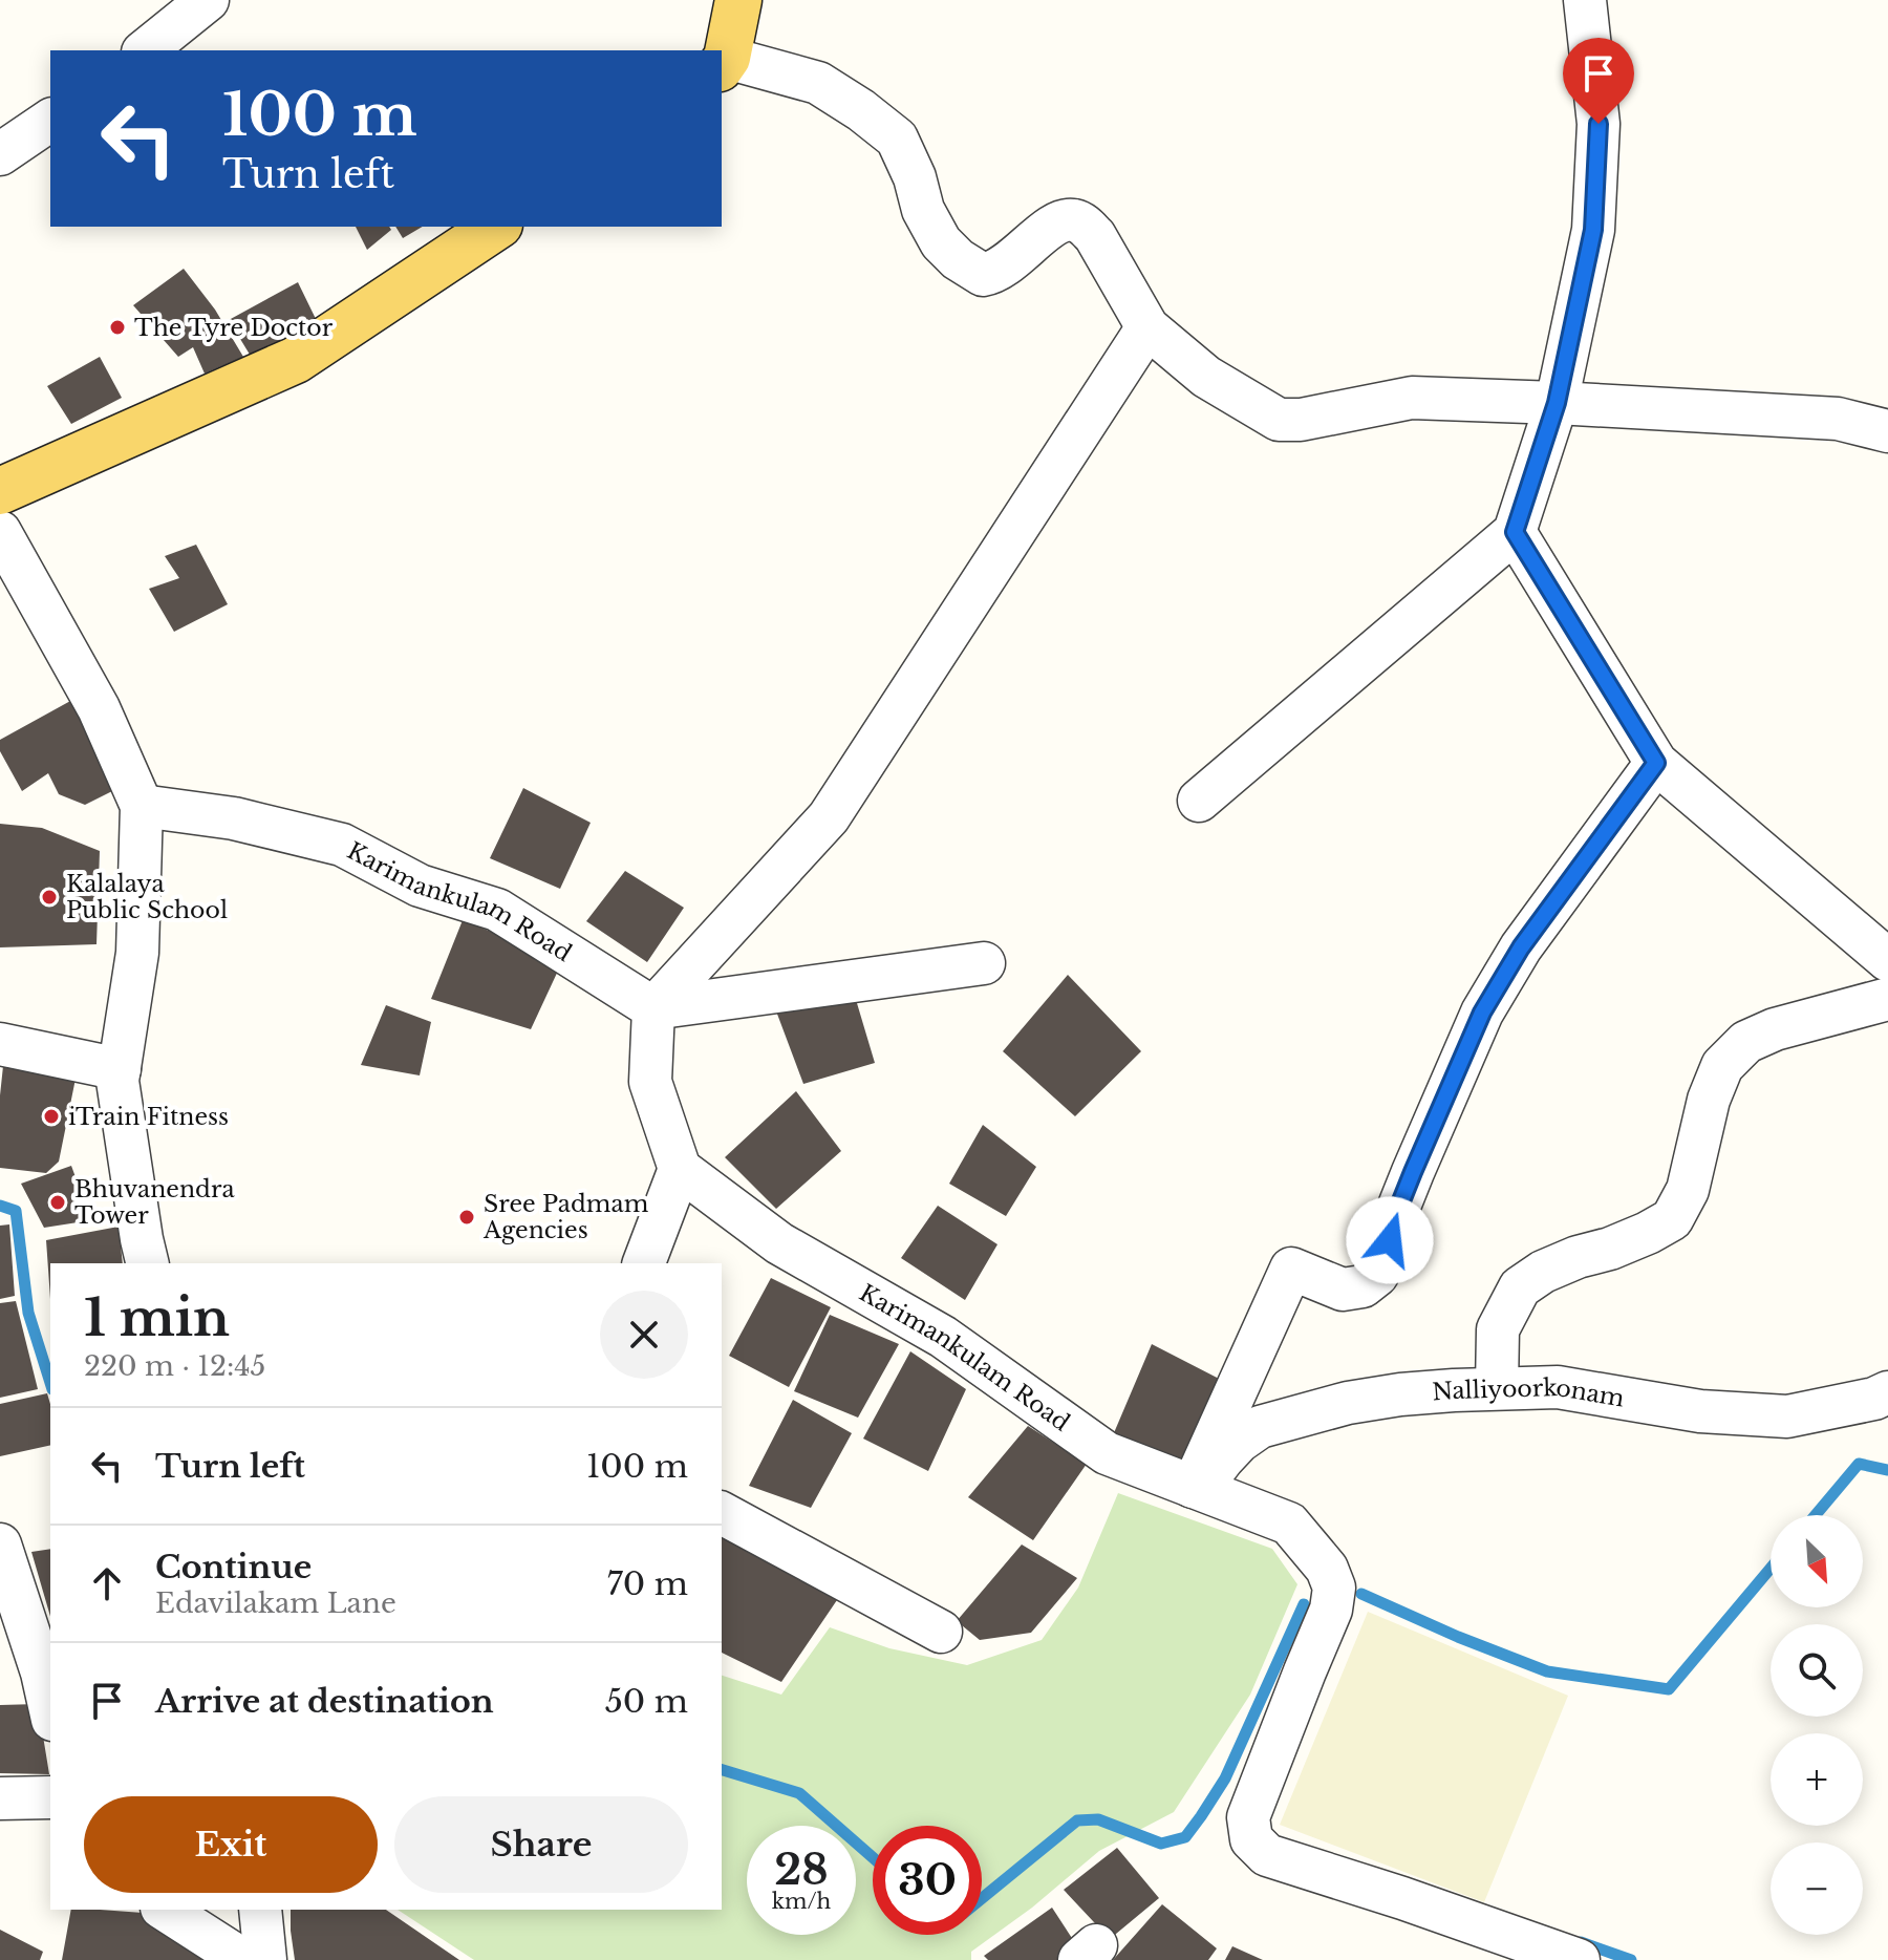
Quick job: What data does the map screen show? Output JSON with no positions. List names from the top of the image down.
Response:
{
  "streets": {
    "street": ["Karimankulam Road", "Nalliyoorkonam"]
  },
  "crossings": [
    ["Karimankulam Road", "Nalliyoorkonam"]
  ],
  "places": [
    "The Tyre Doctor",
    "Kalalaya Public School",
    "iTrain Fitness",
    "Bhuvanendra Tower",
    "Sree Padmam Agencies"
  ],
  "north": "bottom right",
  "page": {
    "turn": ["100 m", "Turn left"],
    "heading": ["1 min", "220 m · 12:45"],
    "list": [
      {
        "name": "Turn left",
        "value": "100 m"
      },
      {
        "name": "Continue",
        "note": "Edavilakam Lane",
        "value": "70 m"
      },
      {
        "name": "Arrive at destination",
        "value": "50 m"
      }
    ],
    "map_buttons": ["+", "−"],
    "buttons": ["Exit", "Share"],
    "speed": "28 km/h",
    "limit": "30"
  }
}
